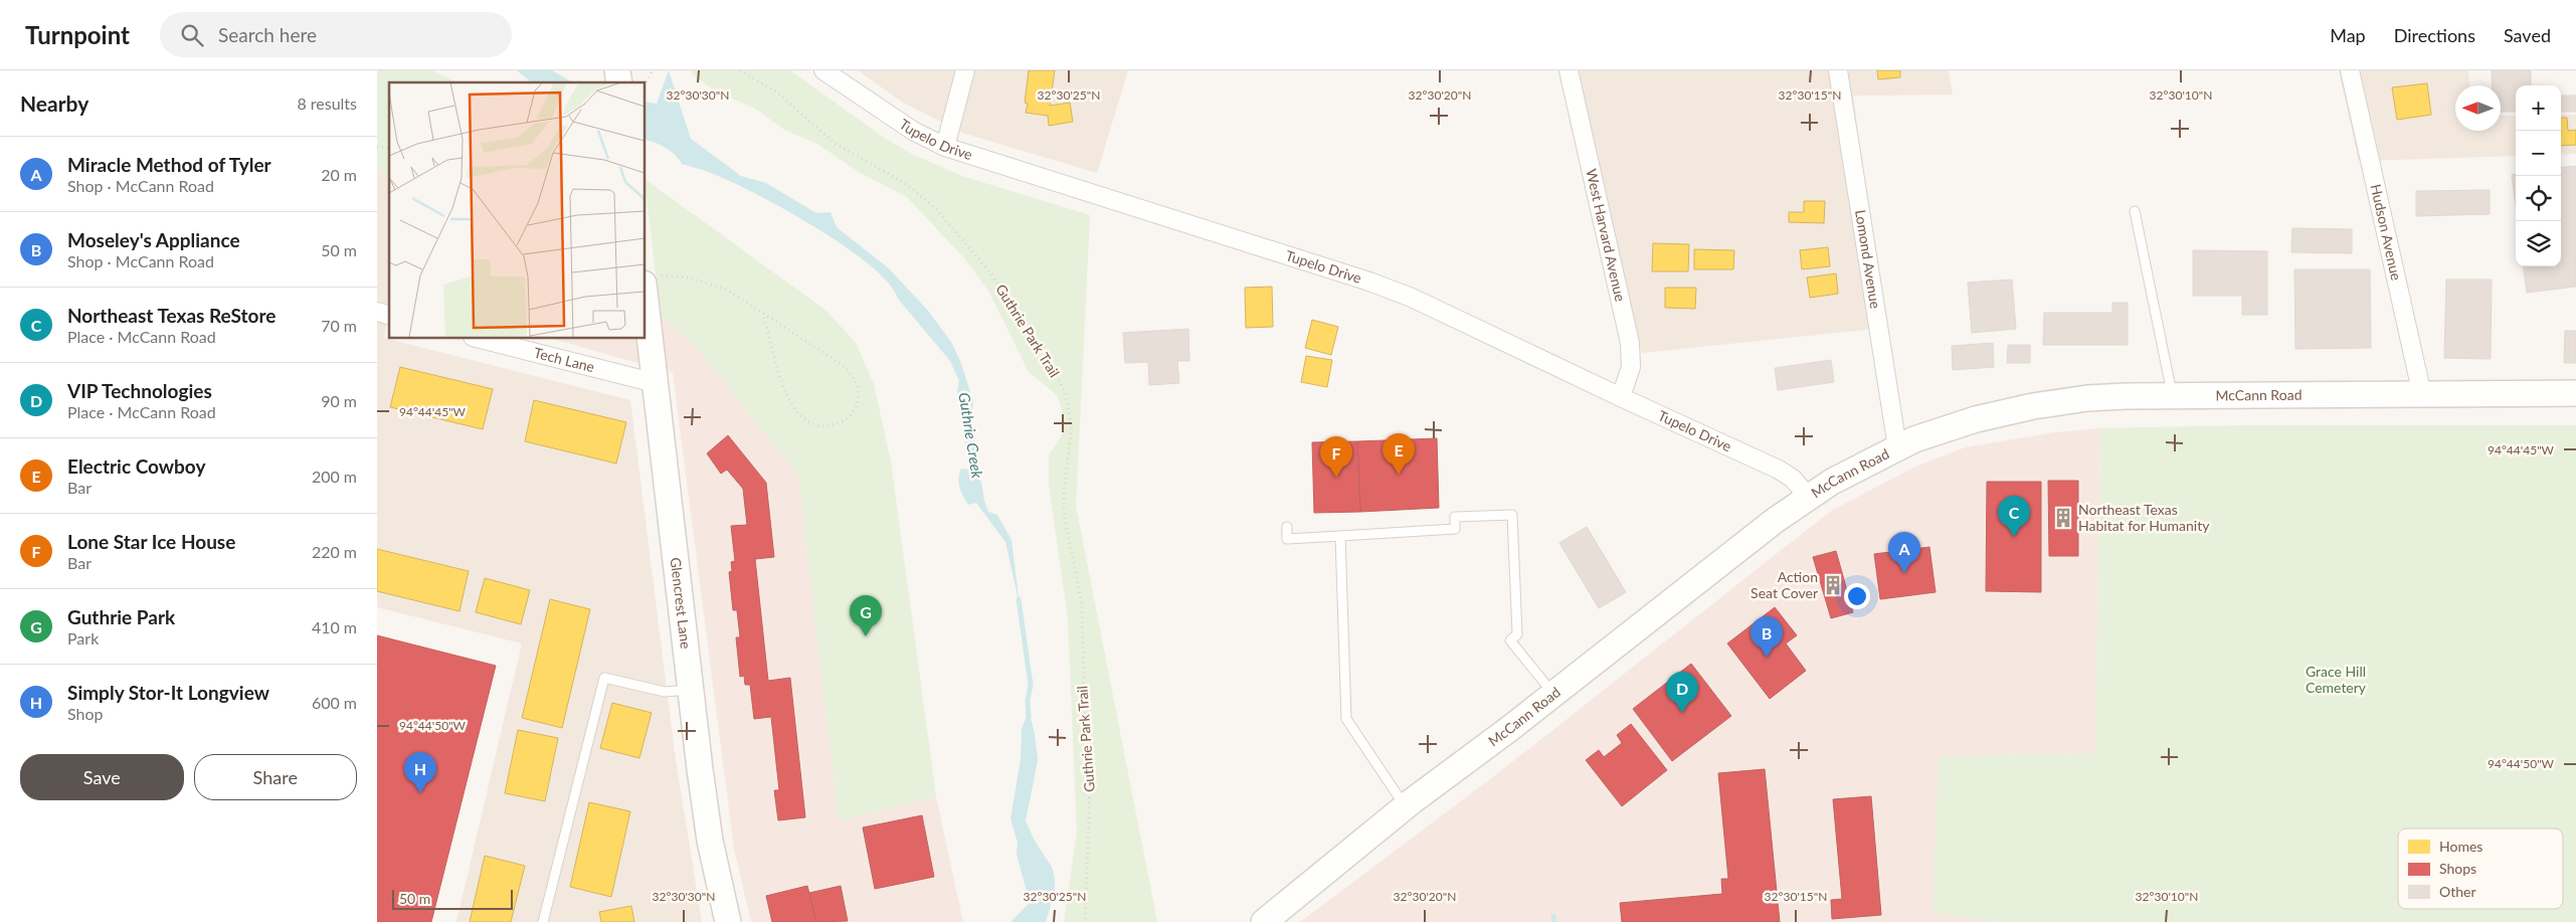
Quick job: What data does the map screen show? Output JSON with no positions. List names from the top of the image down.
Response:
{
  "streets": {
    "street": [
      "Tupelo Drive",
      "Hudson Avenue",
      "West Harvard Avenue",
      "Lomond Avenue",
      "Tech Lane",
      "McCann Road",
      "Glencrest Lane"
    ],
    "path": ["Guthrie Park Trail"]
  },
  "crossings": [
    ["Tupelo Drive", "West Harvard Avenue"],
    ["Tupelo Drive", "McCann Road"],
    ["Hudson Avenue", "McCann Road"],
    ["Lomond Avenue", "McCann Road"],
    ["Tech Lane", "Glencrest Lane"]
  ],
  "water": ["Guthrie Creek"],
  "parks": ["Grace Hill Cemetery"],
  "places": {
    "building": ["Northeast Texas Habitat for Humanity", "Action Seat Cover"]
  },
  "legend": ["Homes", "Shops", "Other"],
  "scale_bar": "50 m",
  "north": "left",
  "page": {
    "header": "Turnpoint",
    "search": "Search here",
    "nav": ["Map", "Directions", "Saved"],
    "heading": ["Nearby", "8 results"],
    "map_buttons": ["+", "−"],
    "list": [
      {
        "mark": "A",
        "name": "Miracle Method of Tyler",
        "note": "Shop · McCann Road",
        "value": "20 m"
      },
      {
        "mark": "B",
        "name": "Moseley's Appliance",
        "note": "Shop · McCann Road",
        "value": "50 m"
      },
      {
        "mark": "C",
        "name": "Northeast Texas ReStore",
        "note": "Place · McCann Road",
        "value": "70 m"
      },
      {
        "mark": "D",
        "name": "VIP Technologies",
        "note": "Place · McCann Road",
        "value": "90 m"
      },
      {
        "mark": "E",
        "name": "Electric Cowboy",
        "note": "Bar",
        "value": "200 m"
      },
      {
        "mark": "F",
        "name": "Lone Star Ice House",
        "note": "Bar",
        "value": "220 m"
      },
      {
        "mark": "G",
        "name": "Guthrie Park",
        "note": "Park",
        "value": "410 m"
      },
      {
        "mark": "H",
        "name": "Simply Stor-It Longview",
        "note": "Shop",
        "value": "600 m"
      }
    ],
    "pins": [
      "E",
      "F",
      "C",
      "A",
      "G",
      "B",
      "D",
      "H"
    ],
    "buttons": ["Save", "Share"],
    "scale": "50 m"
  },
  "coordinates": [
    "32°30'30\"N",
    "32°30'25\"N",
    "32°30'20\"N",
    "32°30'15\"N",
    "32°30'10\"N",
    "94°44'45\"W",
    "94°44'50\"W"
  ]
}
